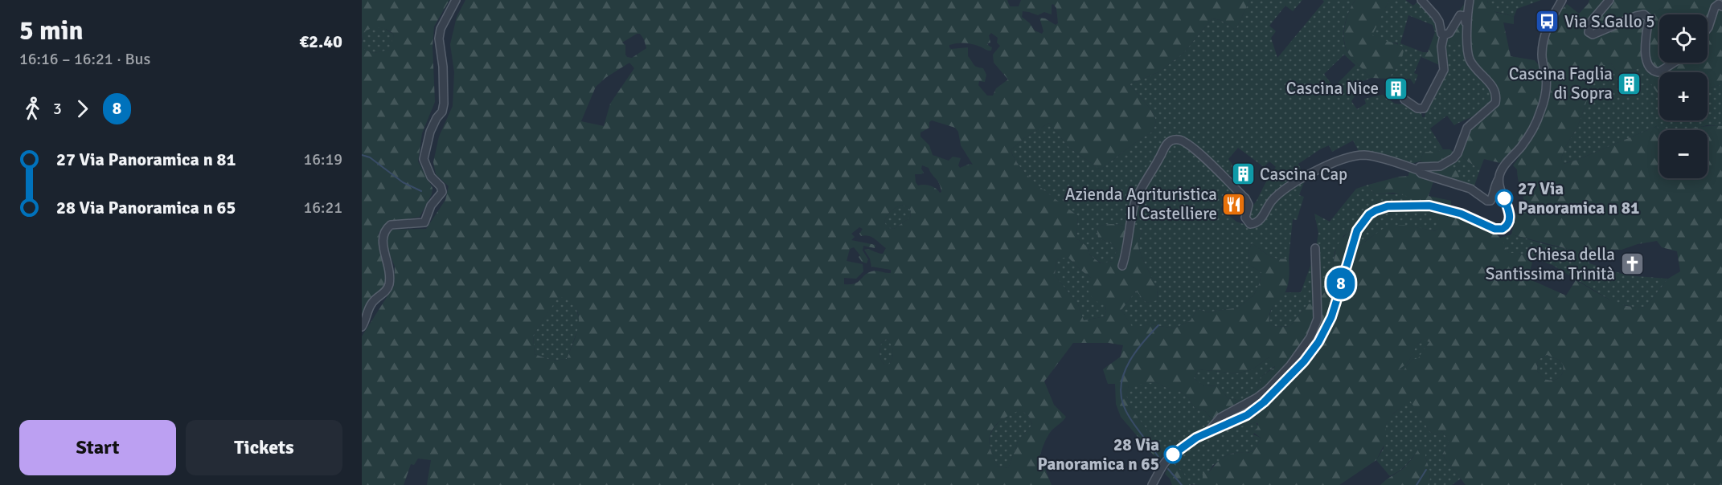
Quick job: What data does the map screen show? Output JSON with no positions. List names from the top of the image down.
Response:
{
  "places": {
    "bus stop": ["Via S.Gallo 5"],
    "building": ["Cascina Faglia di Sopra", "Cascina Nice", "Cascina Cap"],
    "other": ["27 Via Panoramica n 81", "28 Via Panoramica n 65"],
    "restaurant": ["Azienda Agrituristica Il Castelliere"],
    "church": ["Chiesa della Santissima Trinità"]
  },
  "lines": ["bus line 8"],
  "page": {
    "heading": ["5 min", "16:16 – 16:21 · Bus", "€2.40"],
    "on_map": "8",
    "map_buttons": ["+", "−"],
    "legs": ["3", "8"],
    "list": [
      {
        "name": "27 Via Panoramica n 81",
        "value": "16:19"
      },
      {
        "name": "28 Via Panoramica n 65",
        "value": "16:21"
      }
    ],
    "buttons": ["Start", "Tickets"]
  }
}
